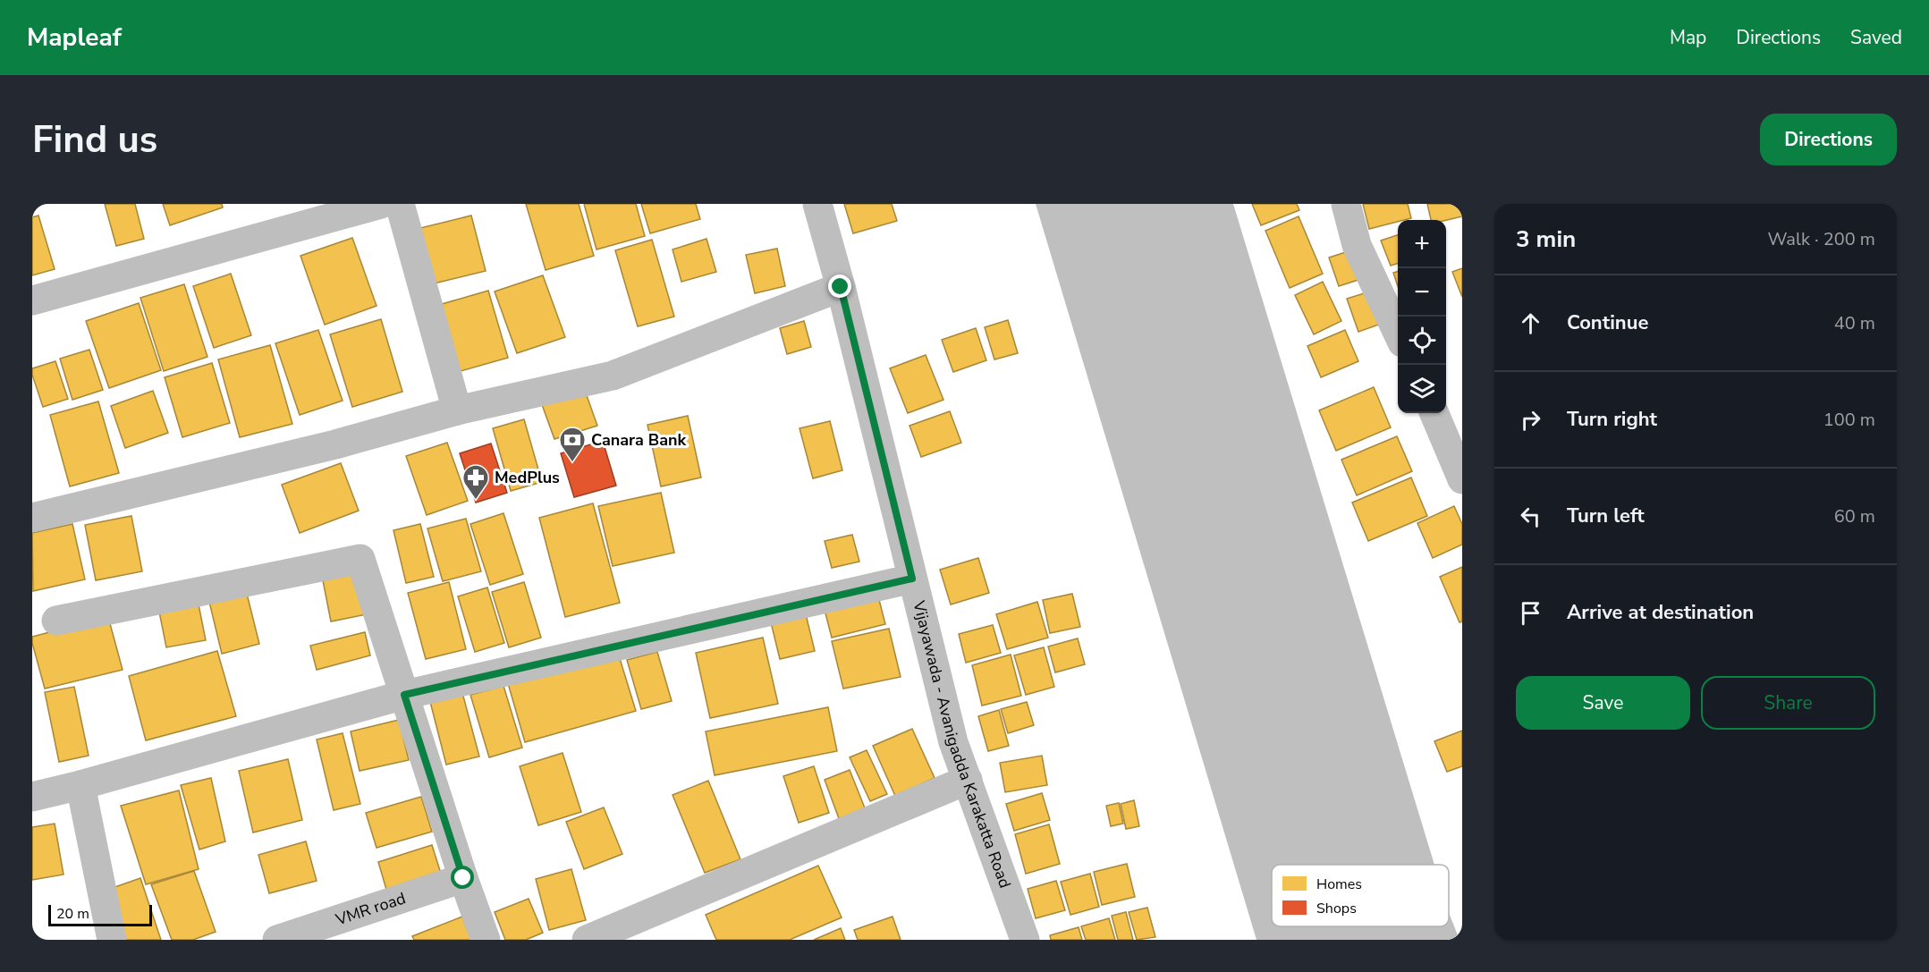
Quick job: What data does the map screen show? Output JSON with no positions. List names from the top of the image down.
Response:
{
  "streets": {
    "street": ["Vijayawada - Avanigadda Karakatta Road", "VMR road"]
  },
  "places": {
    "bank": ["Canara Bank"],
    "pharmacy": ["MedPlus"]
  },
  "legend": ["Homes", "Shops"],
  "scale_bar": "20 m",
  "page": {
    "header": "Mapleaf",
    "nav": ["Map", "Directions", "Saved"],
    "buttons": [
      "Directions",
      ["Save", "Share"]
    ],
    "title": "Find us",
    "heading": ["3 min", "Walk · 200 m"],
    "map_buttons": ["+", "−"],
    "list": [
      ["Continue", "40 m"],
      ["Turn right", "100 m"],
      ["Turn left", "60 m"],
      "Arrive at destination"
    ],
    "scale": "20 m"
  }
}
